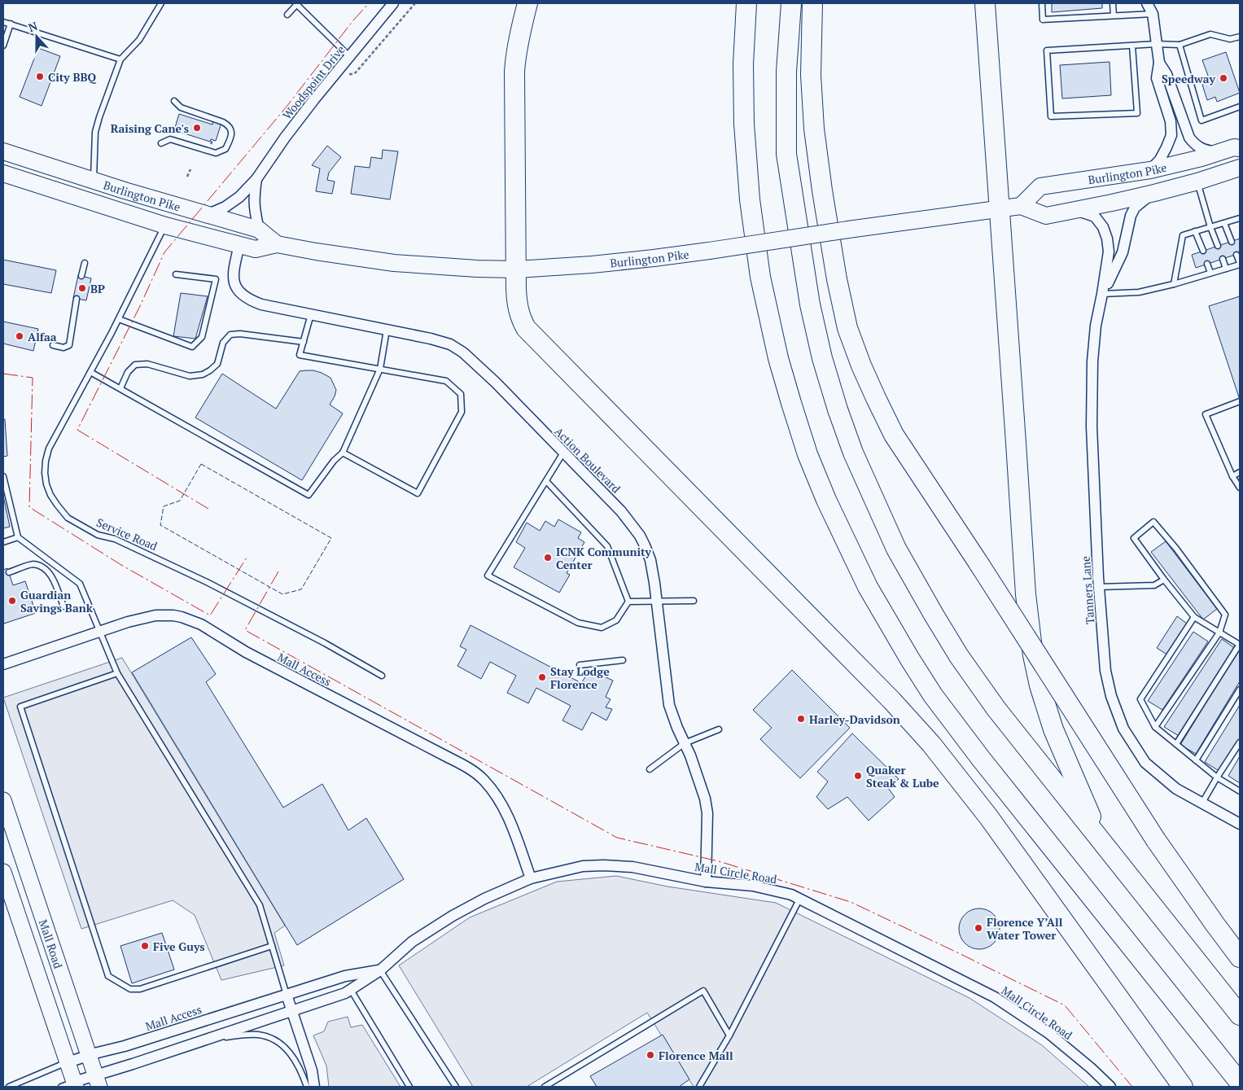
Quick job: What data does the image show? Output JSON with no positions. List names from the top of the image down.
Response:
{
  "streets": {
    "main road": ["Burlington Pike", "Mall Road"],
    "street": [
      "Woodspoint Drive",
      "Action Boulevard",
      "Tanners Lane",
      "Mall Access",
      "Mall Circle Road"
    ],
    "lane": ["Service Road"]
  },
  "crossings": [
    ["Woodspoint Drive", "Burlington Pike"],
    ["Burlington Pike", "Action Boulevard"],
    ["Burlington Pike", "Service Road"],
    ["Burlington Pike", "Tanners Lane"],
    ["Action Boulevard", "Mall Circle Road"],
    ["Mall Access", "Mall Circle Road"],
    ["Mall Access", "Mall Road"]
  ],
  "places": [
    "City BBQ",
    "Speedway",
    "Raising Cane's",
    "BP",
    "Alfaa",
    "ICNK Community Center",
    "Guardian Savings Bank",
    "Stay Lodge Florence",
    "Harley-Davidson",
    "Quaker Steak & Lube",
    "Florence Y’All Water Tower",
    "Five Guys",
    "Florence Mall"
  ],
  "north": "top"
}
